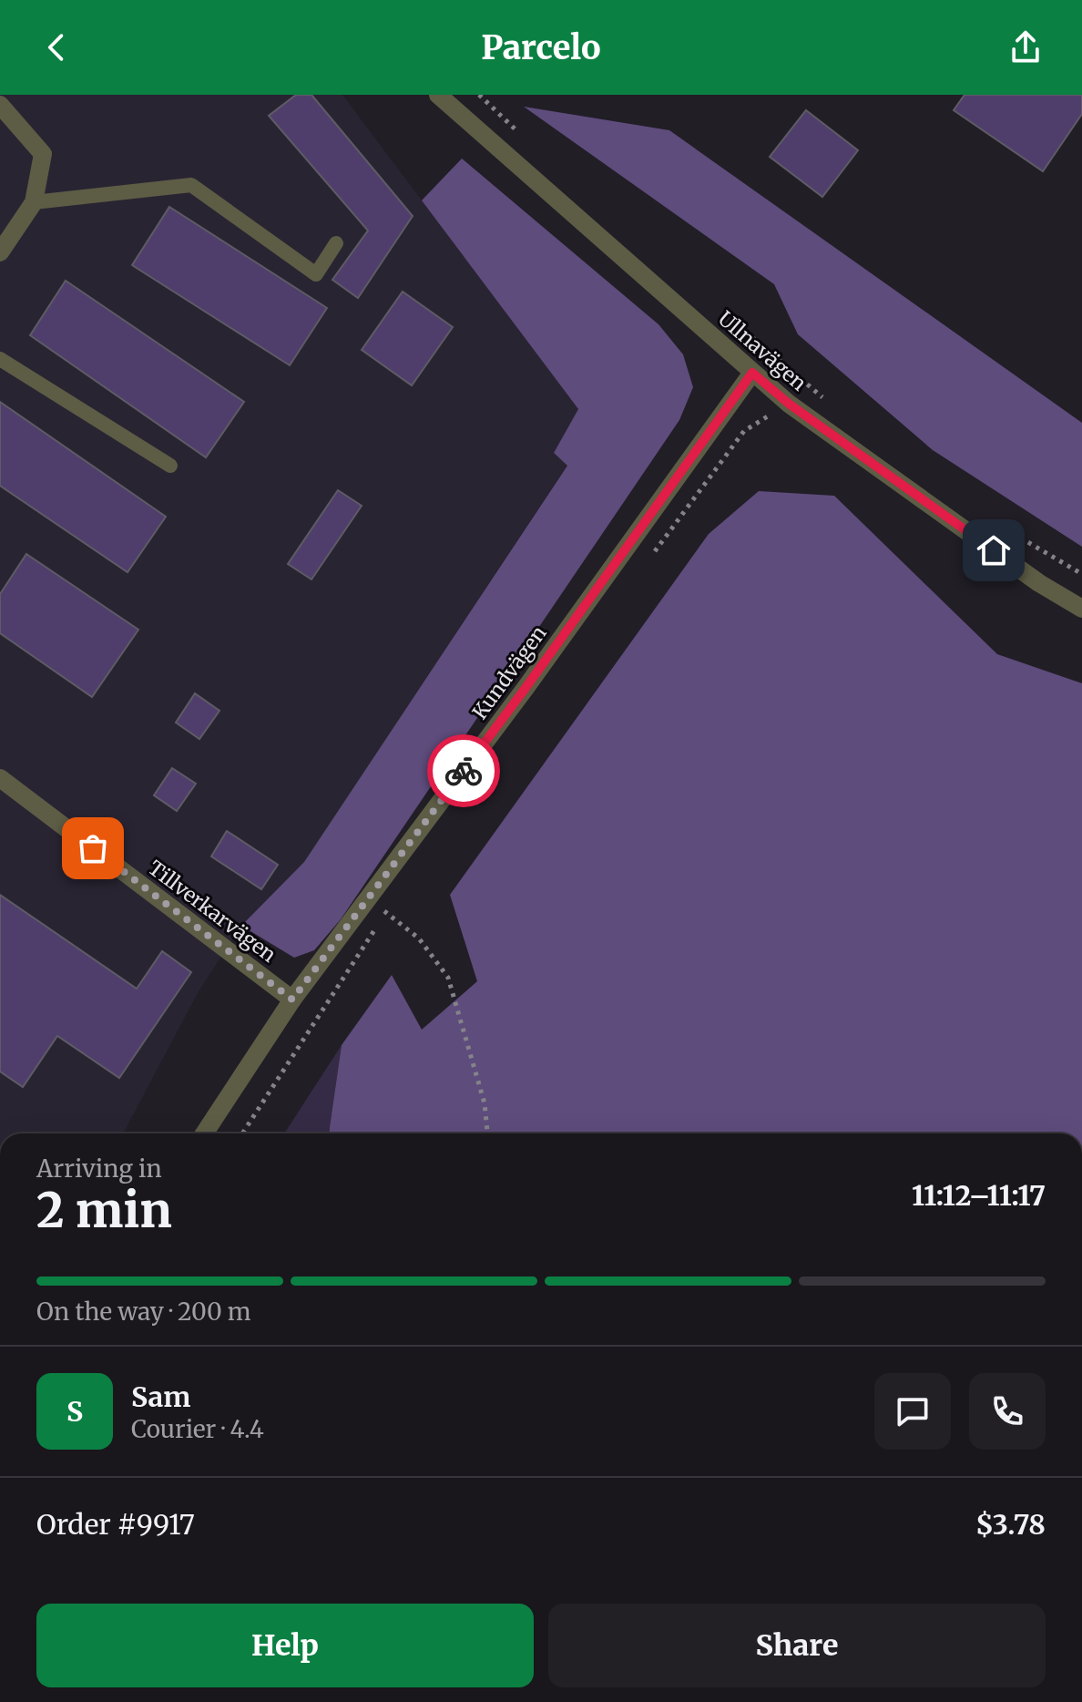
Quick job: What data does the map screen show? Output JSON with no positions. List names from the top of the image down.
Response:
{
  "streets": {
    "street": ["Ullnavägen", "Kundvägen", "Tillverkarvägen"]
  },
  "crossings": [
    ["Ullnavägen", "Kundvägen"],
    ["Kundvägen", "Tillverkarvägen"]
  ],
  "page": {
    "header": "Parcelo",
    "heading": ["2 min", "Arriving in", "11:12–11:17"],
    "panel": [
      "Sam",
      "Courier · 4.4",
      "Order #9917",
      "$3.78"
    ],
    "bar": "On the way · 200 m",
    "round": "S",
    "buttons": ["Help", "Share"]
  }
}
